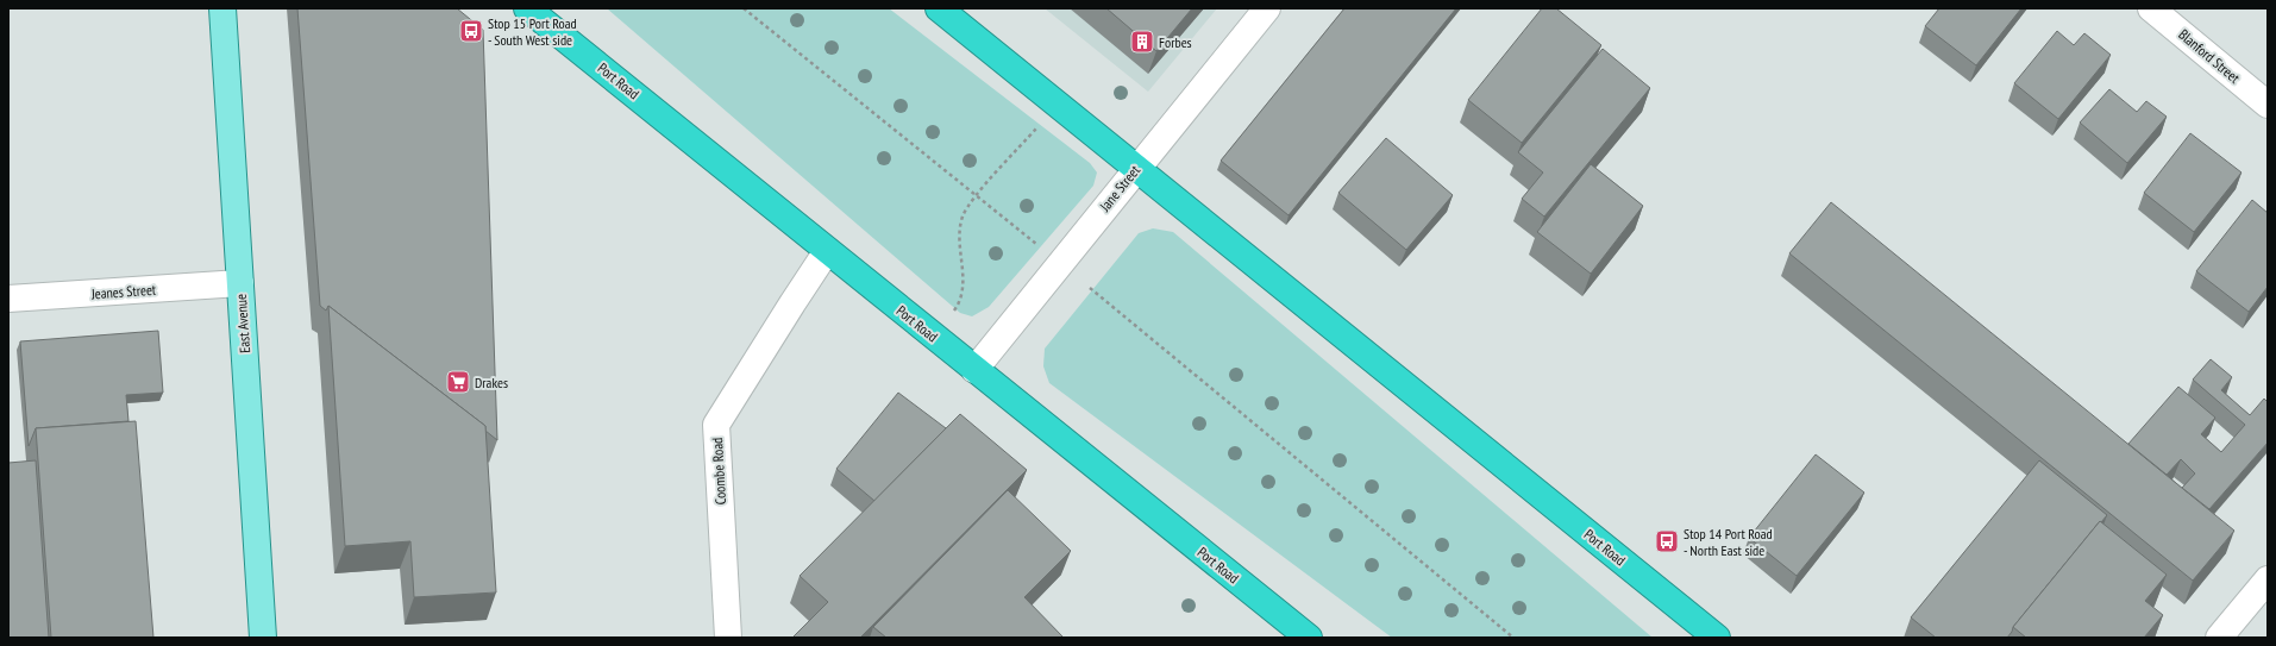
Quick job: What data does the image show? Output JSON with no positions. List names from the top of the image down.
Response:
{
  "streets": {
    "highway": ["Port Road"],
    "main road": ["East Avenue"],
    "street": [
      "Blanford Street",
      "Jane Street",
      "Jeanes Street",
      "Coombe Road"
    ]
  },
  "crossings": [
    ["Port Road", "Jane Street"],
    ["Port Road", "Coombe Road"],
    ["Jeanes Street", "East Avenue"]
  ],
  "places": {
    "bus stop": ["Stop 15 Port Road - South West side", "Stop 14 Port Road - North East side"],
    "building": ["Forbes"],
    "supermarket": ["Drakes"]
  }
}
